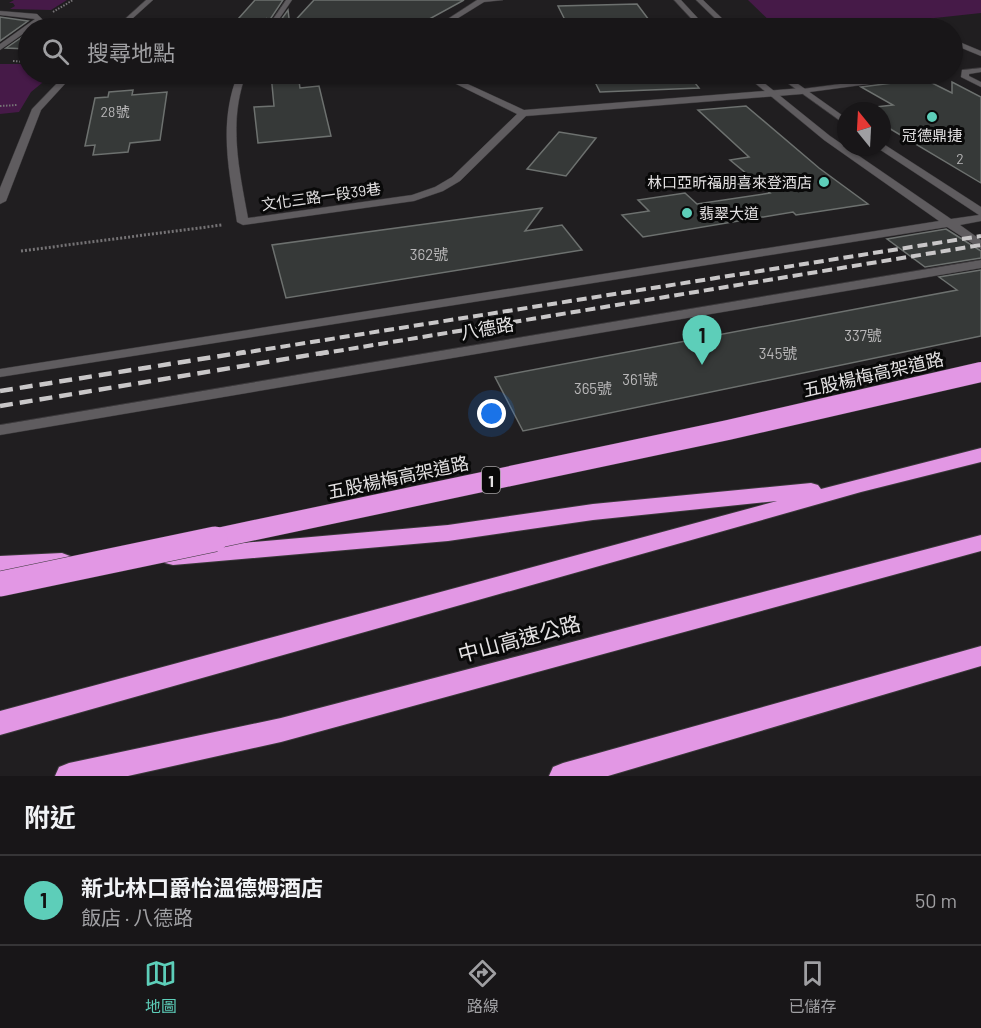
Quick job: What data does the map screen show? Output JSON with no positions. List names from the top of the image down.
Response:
{
  "streets": {
    "highway": ["五股楊梅高架道路", "1", "中山高速公路"],
    "street": ["文化三路一段39巷", "八德路"]
  },
  "places": ["冠德鼎捷", "林口亞昕福朋喜來登酒店", "翡翠大道"],
  "house_numbers": [
    "28號",
    "2",
    "362號",
    "337號",
    "345號",
    "361號",
    "365號"
  ],
  "north": "top",
  "page": {
    "search": "搜尋地點",
    "pins": "1",
    "heading": "附近",
    "list": [
      {
        "mark": "1",
        "name": "新北林口爵怡溫德姆酒店",
        "note": "飯店 · 八德路",
        "value": "50 m"
      }
    ],
    "nav": ["地圖", "路線", "已儲存"]
  }
}
